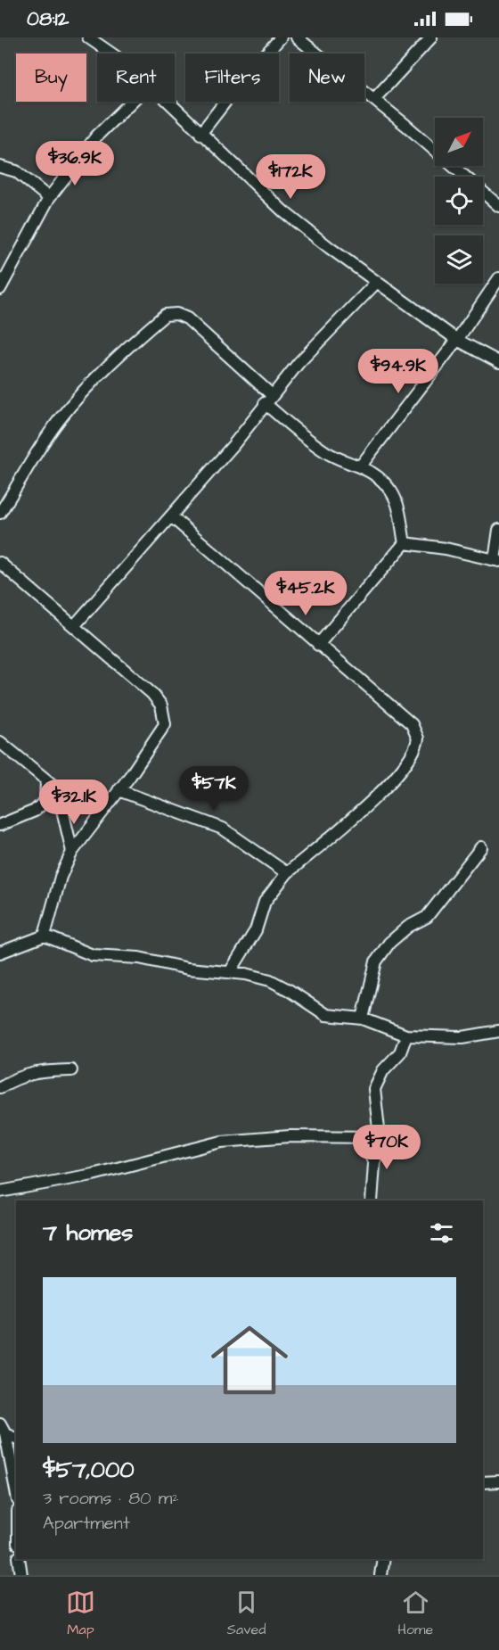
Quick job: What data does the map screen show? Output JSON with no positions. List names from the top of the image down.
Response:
{
  "north": "top right",
  "page": {
    "status": "08:12",
    "chip": [
      "Buy",
      "Rent",
      "Filters",
      "New"
    ],
    "price": [
      "$36.9K",
      "$172K",
      "$94.9K",
      "$45.2K",
      "$57K",
      "$32.1K",
      "$70K"
    ],
    "heading": "7 homes",
    "list": [
      {
        "name": "$57,000",
        "note": "3 rooms · 80 m² · Apartment"
      }
    ],
    "tabs": ["Map", "Saved", "Home"]
  }
}
